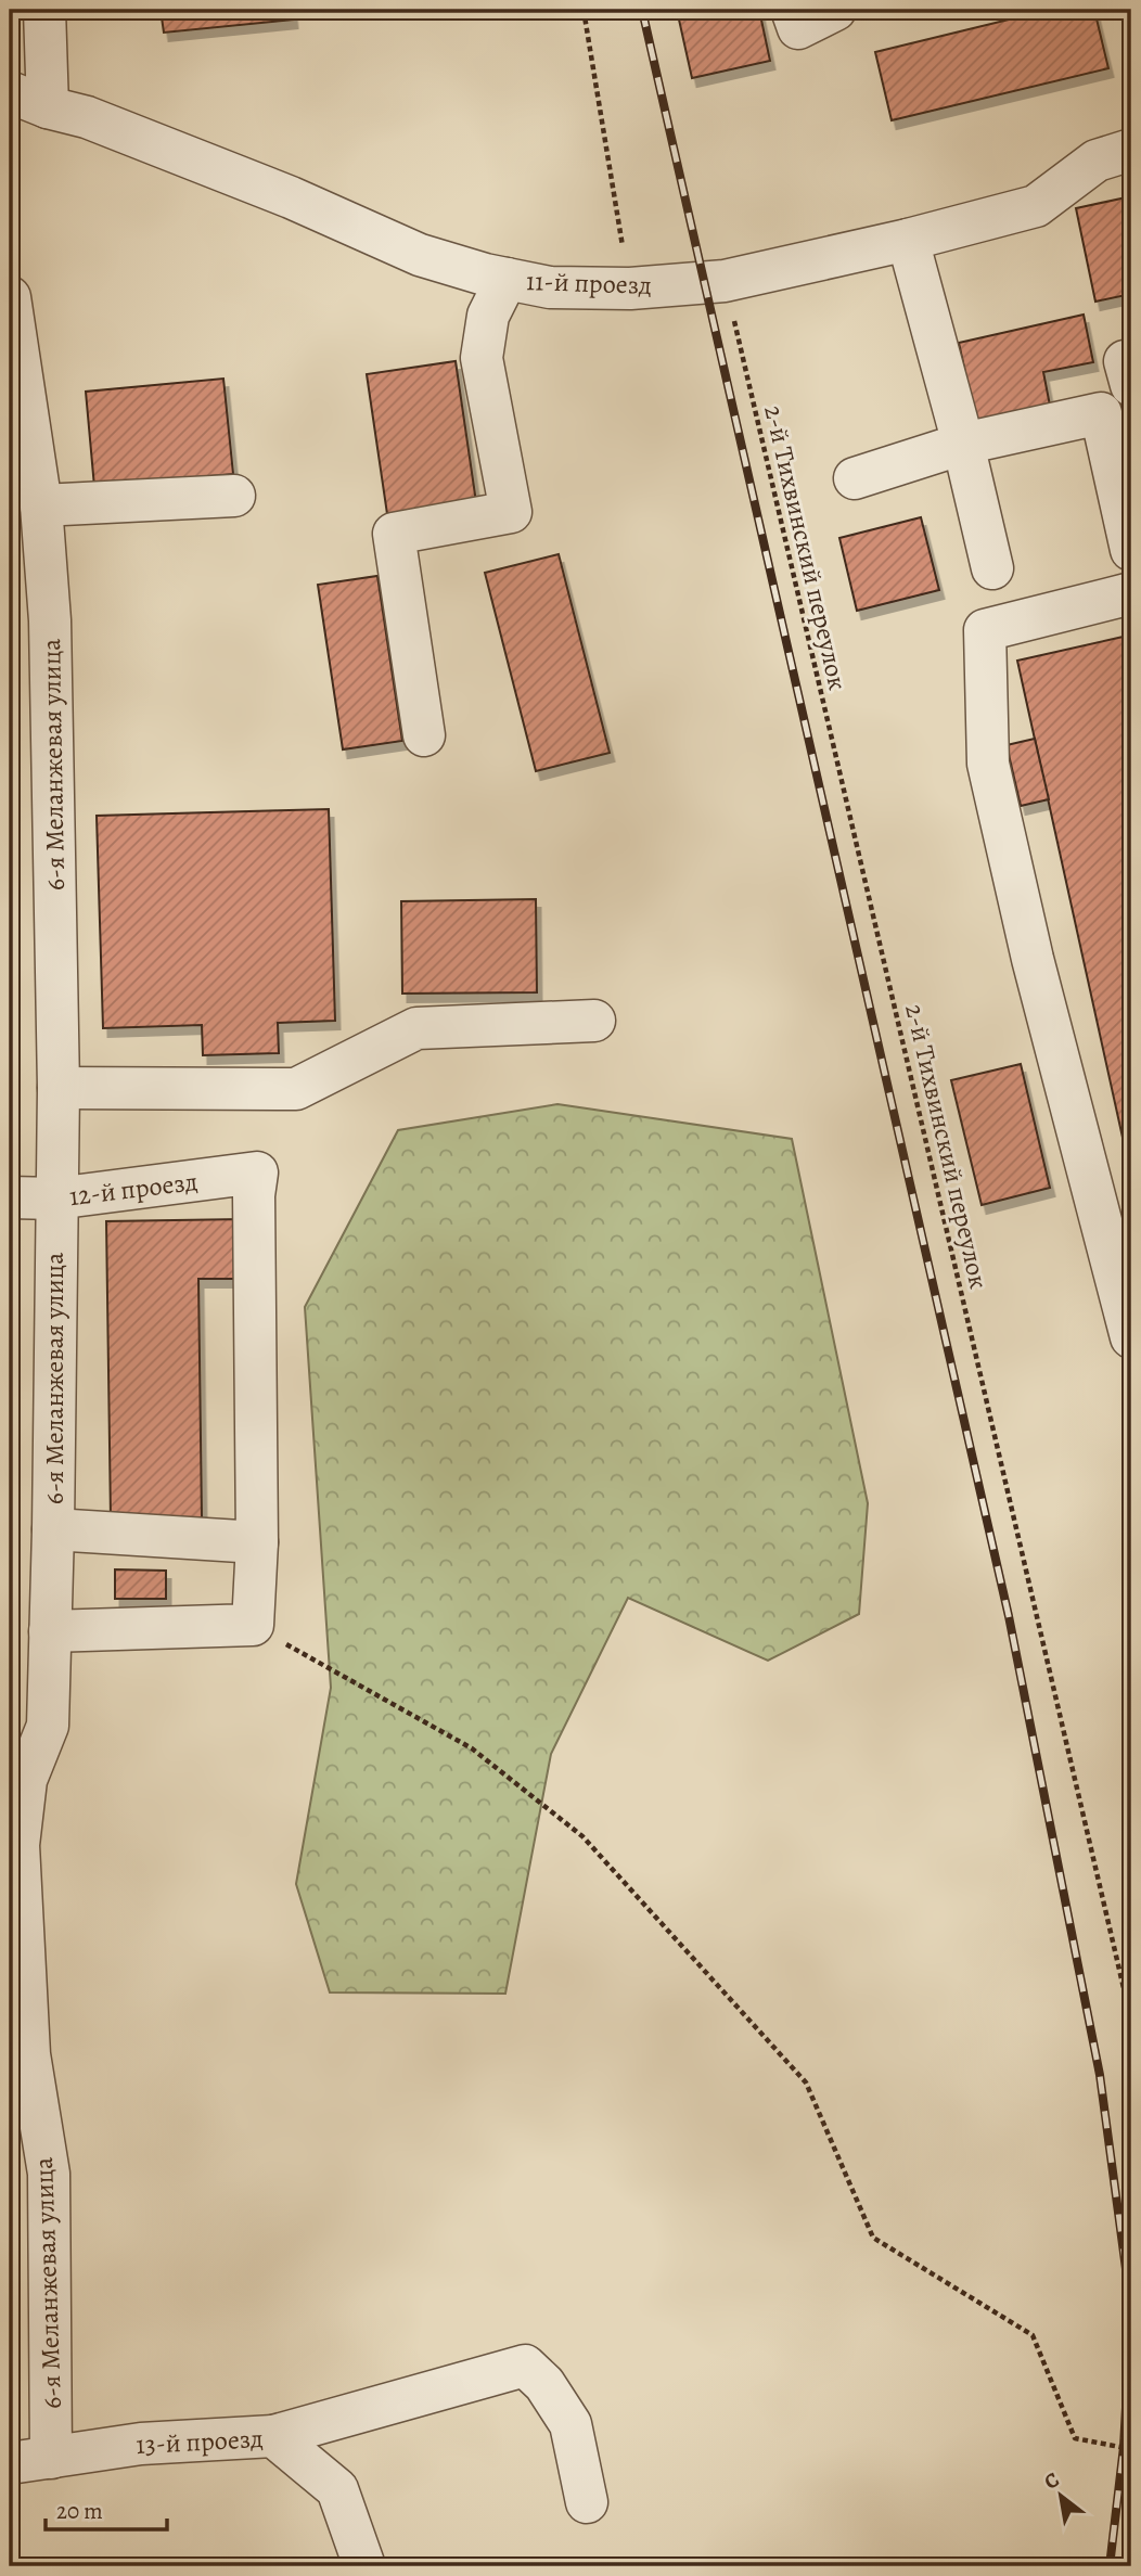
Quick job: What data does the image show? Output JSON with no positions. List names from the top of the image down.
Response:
{
  "streets": {
    "street": [
      "11-й проезд",
      "6-я Меланжевая улица",
      "12-й проезд",
      "13-й проезд"
    ],
    "path": ["2-й Тихвинский переулок"]
  },
  "crossings": [
    ["11-й проезд", "2-й Тихвинский переулок"],
    ["6-я Меланжевая улица", "12-й проезд"],
    ["6-я Меланжевая улица", "13-й проезд"]
  ],
  "scale_bar": "20 m",
  "north": "top left"
}
